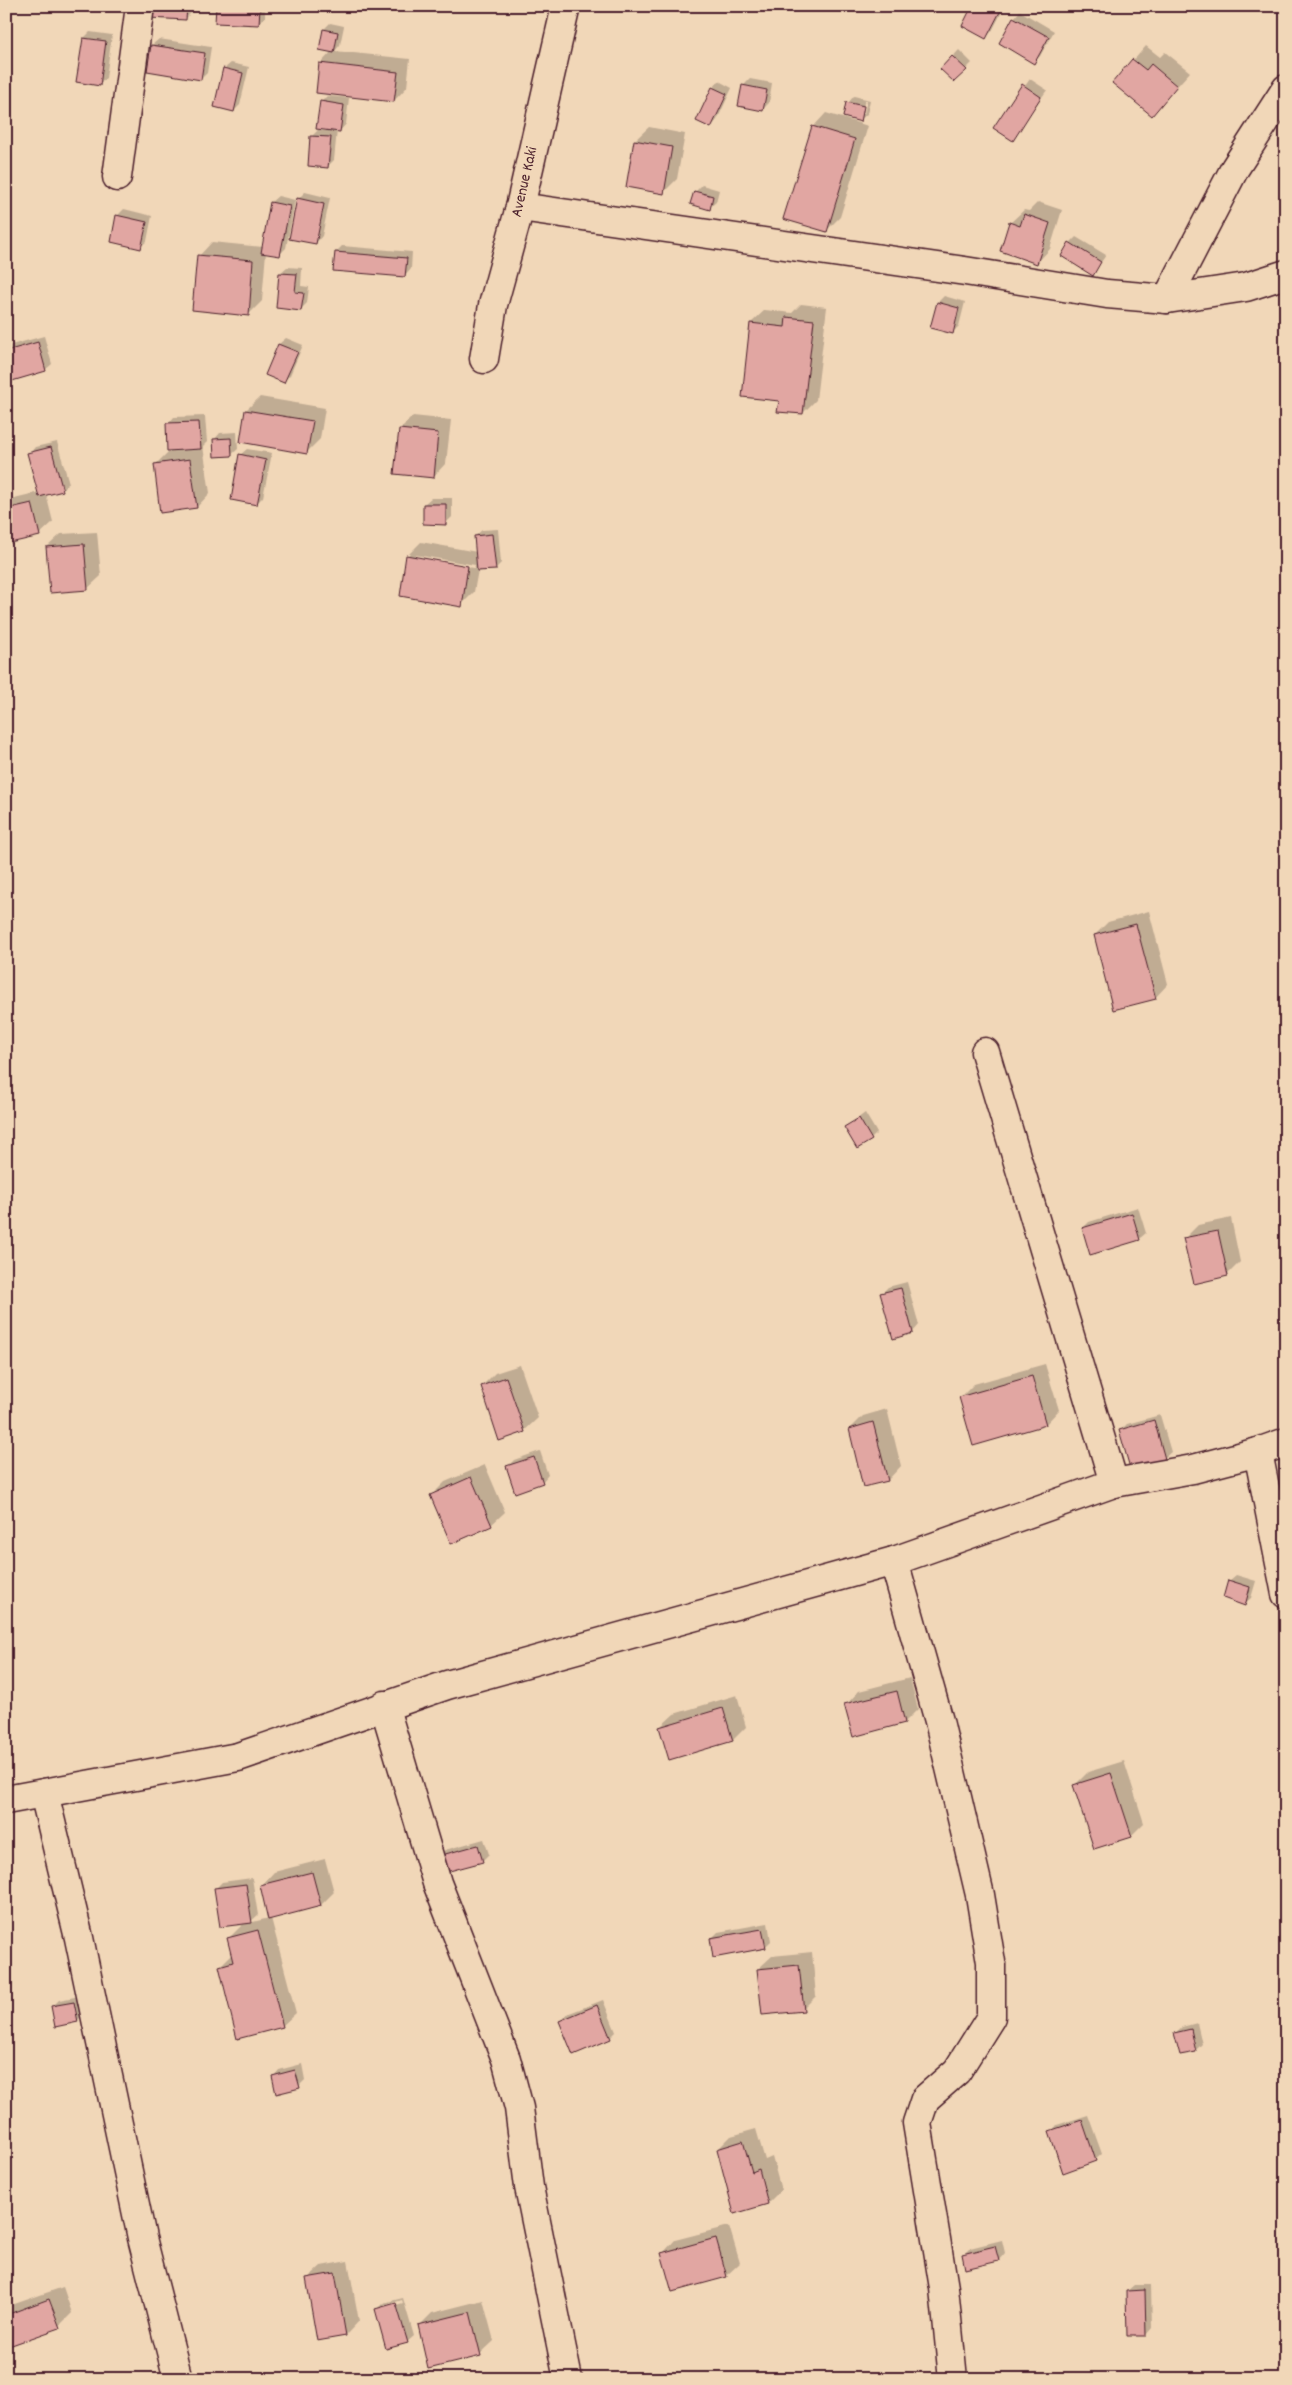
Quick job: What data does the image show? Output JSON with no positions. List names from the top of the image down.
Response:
{
  "streets": {
    "street": ["Avenue Kaki"]
  }
}
